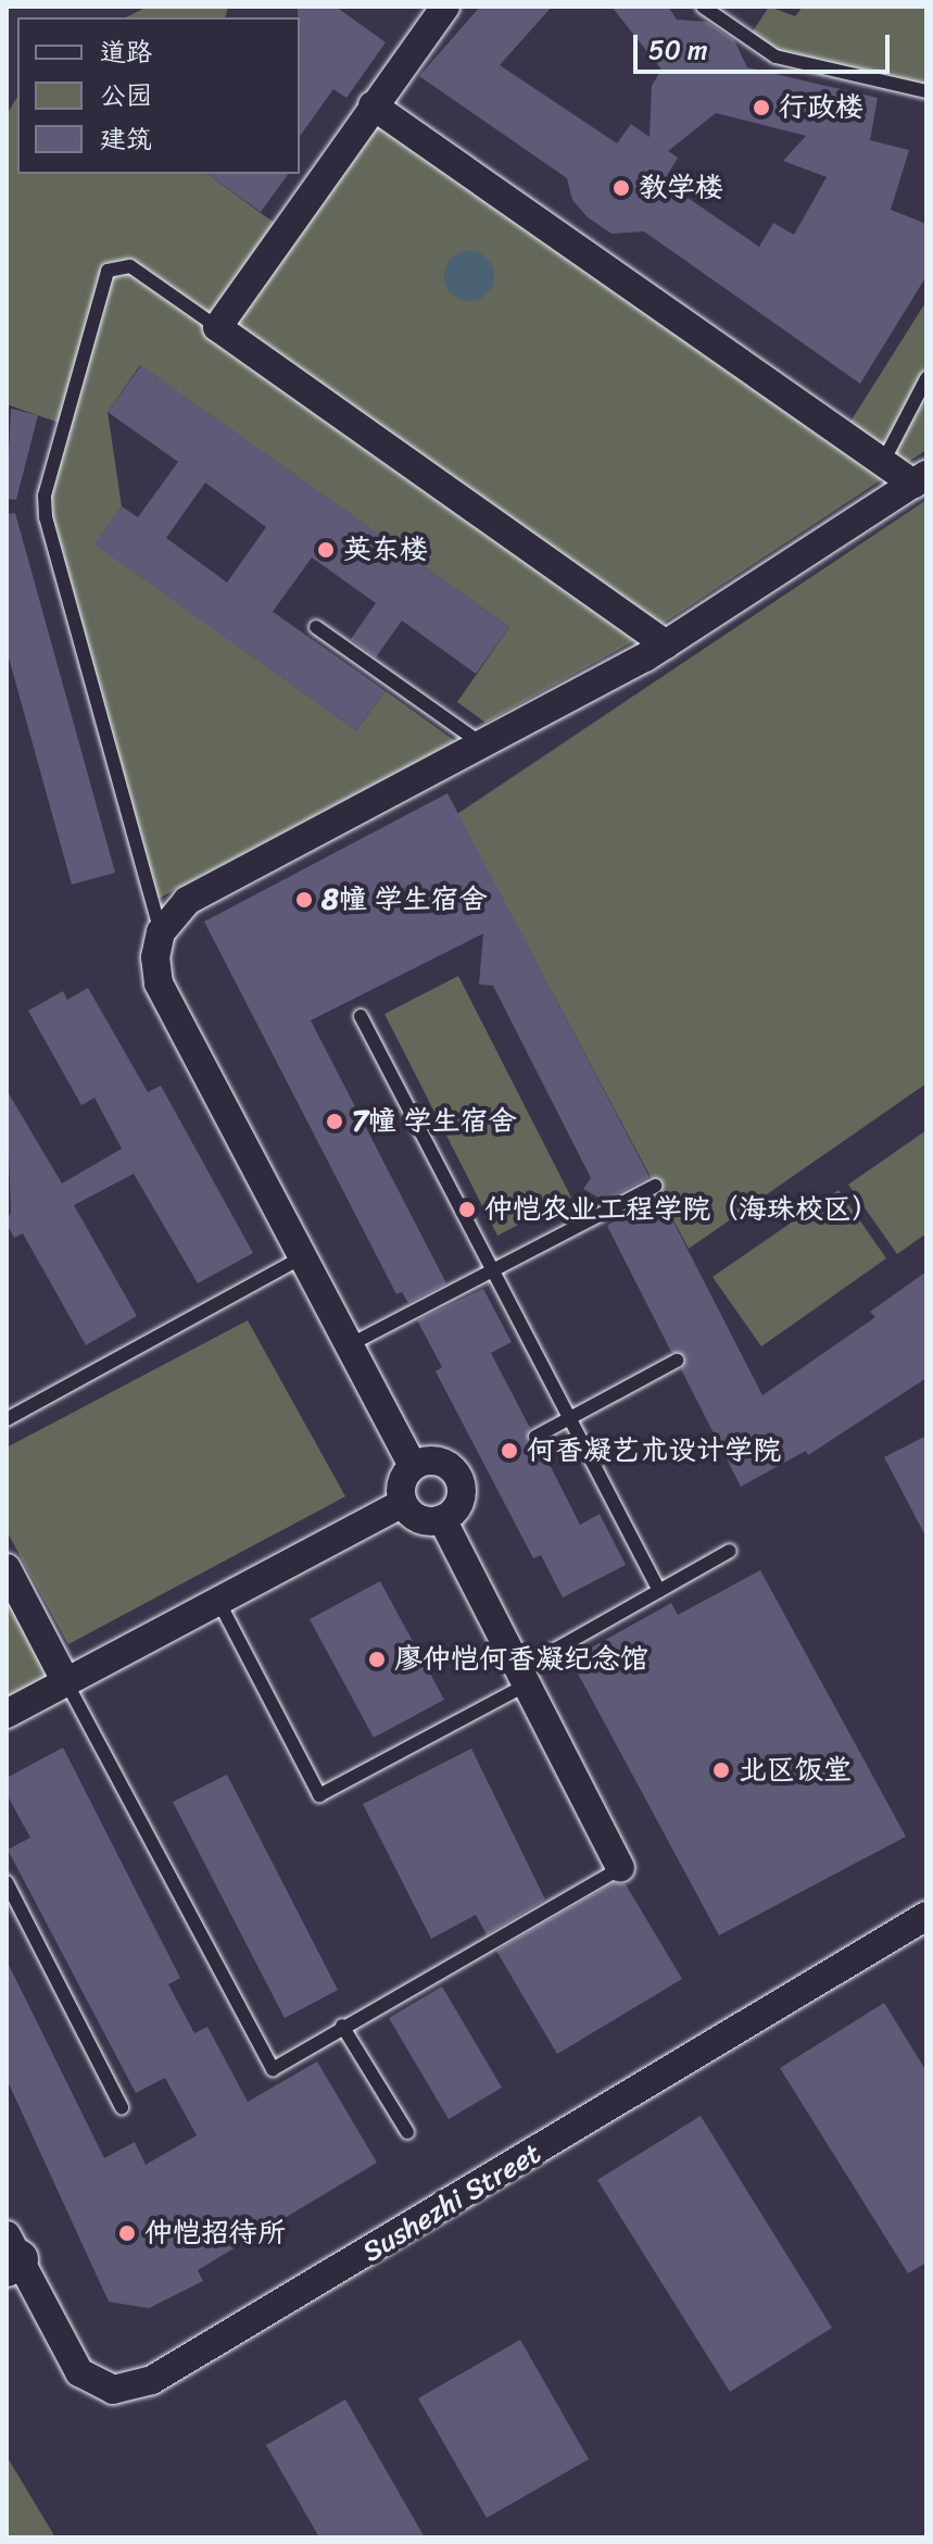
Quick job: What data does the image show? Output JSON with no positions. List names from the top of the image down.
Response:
{
  "streets": {
    "street": ["Sushezhi Street"]
  },
  "places": [
    "行政楼",
    "教学楼",
    "英东楼",
    "8幢 学生宿舍",
    "7幢 学生宿舍",
    "仲恺农业工程学院（海珠校区）",
    "何香凝艺术设计学院",
    "廖仲恺何香凝纪念馆",
    "北区饭堂",
    "仲恺招待所"
  ],
  "legend": ["道路", "公园", "建筑"],
  "scale_bar": "50 m"
}
